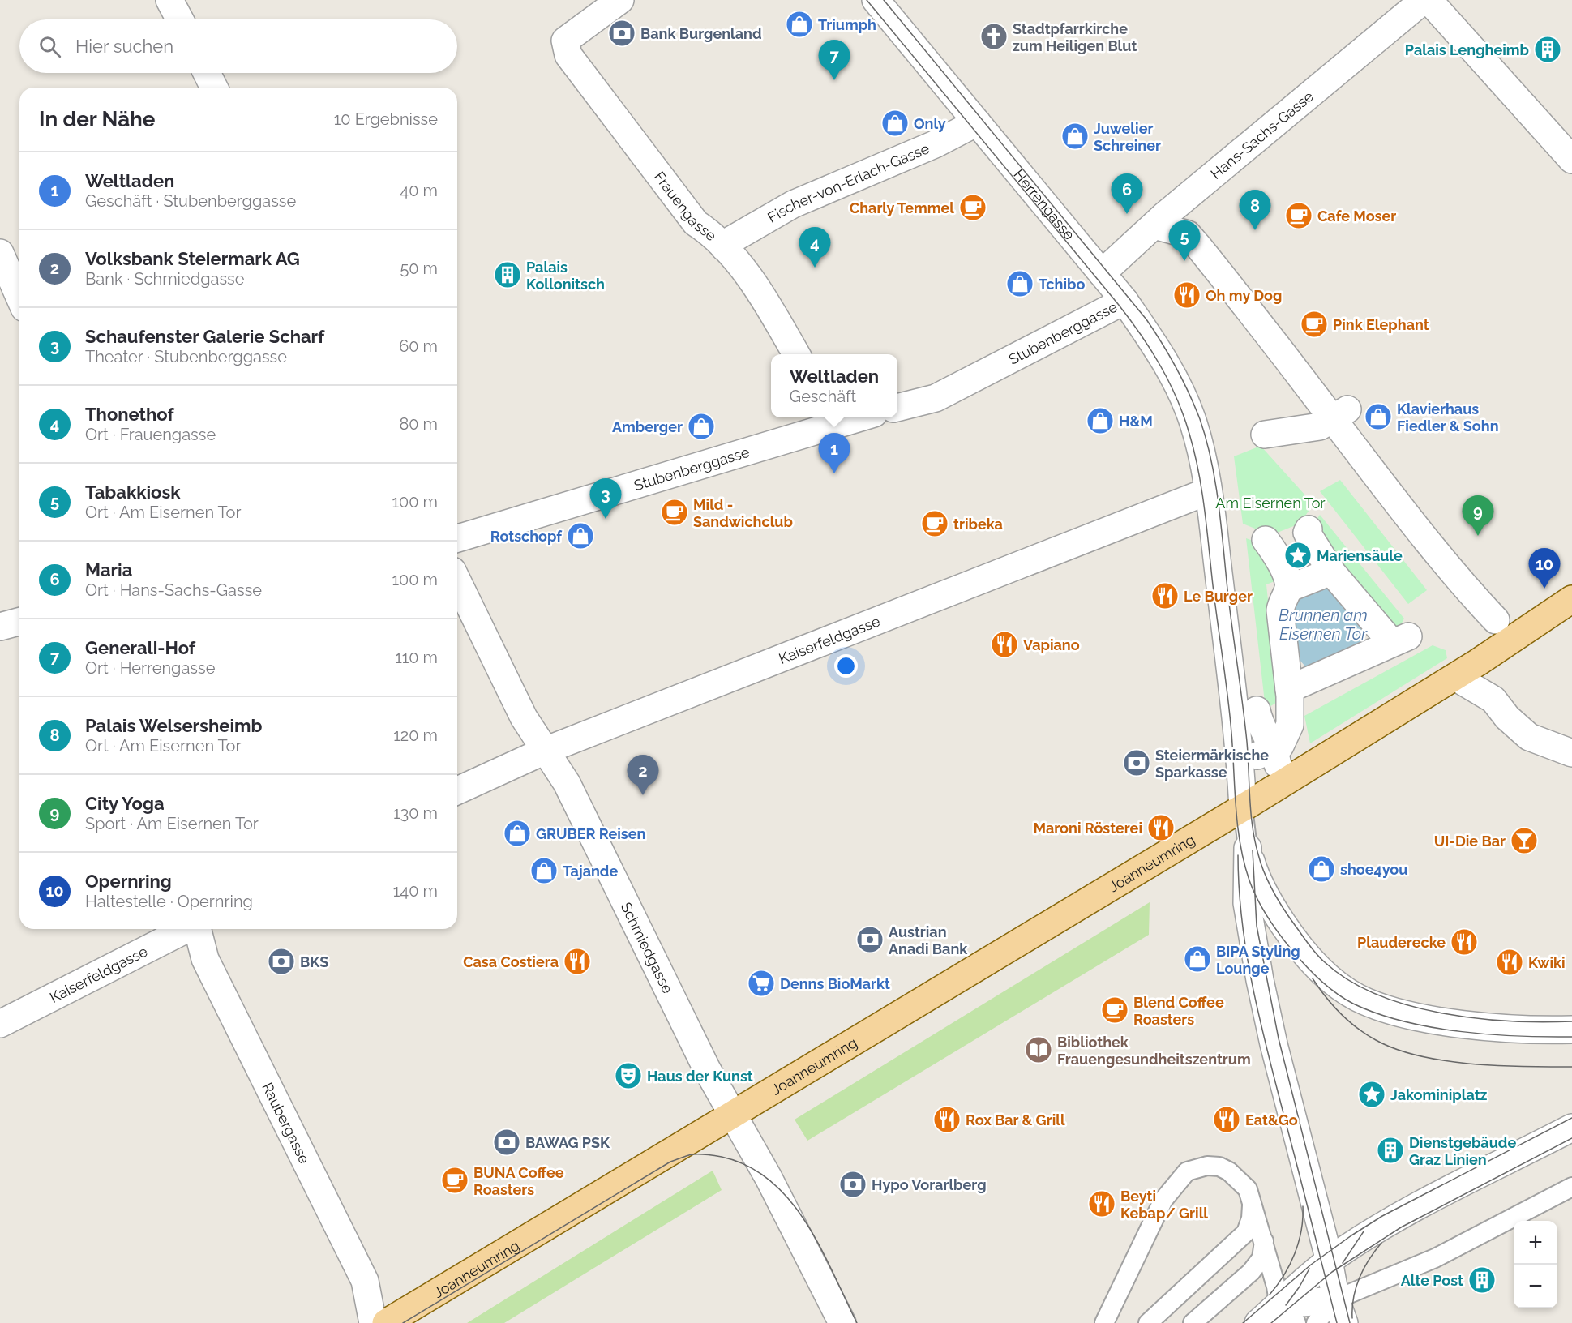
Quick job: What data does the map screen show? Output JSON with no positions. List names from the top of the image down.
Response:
{
  "streets": {
    "main road": ["Joanneumring"],
    "street": [
      "Hans-Sachs-Gasse",
      "Fischer-von-Erlach-Gasse",
      "Herrengasse",
      "Frauengasse",
      "Stubenberggasse",
      "Kaiserfeldgasse",
      "Schmiedgasse",
      "Raubergasse"
    ]
  },
  "crossings": [
    ["Hans-Sachs-Gasse", "Herrengasse"],
    ["Fischer-von-Erlach-Gasse", "Herrengasse"],
    ["Fischer-von-Erlach-Gasse", "Frauengasse"],
    ["Herrengasse", "Stubenberggasse"],
    ["Herrengasse", "Kaiserfeldgasse"],
    ["Kaiserfeldgasse", "Schmiedgasse"],
    ["Joanneumring", "Schmiedgasse"]
  ],
  "water": ["Brunnen am Eisernen Tor"],
  "parks": ["Am Eisernen Tor"],
  "places": {
    "shop": [
      "Triumph",
      "Only",
      "Juwelier Schreiner",
      "Tchibo",
      "Klavierhaus Fiedler & Sohn",
      "H&M",
      "Amberger",
      "Rotschopf",
      "GRUBER Reisen",
      "shoe4you",
      "Tajande",
      "BIPA Styling Lounge"
    ],
    "bank": [
      "Bank Burgenland",
      "Steiermärkische Sparkasse",
      "Austrian Anadi Bank",
      "BKS",
      "BAWAG PSK",
      "Hypo Vorarlberg"
    ],
    "church": ["Stadtpfarrkirche zum Heiligen Blut"],
    "building": [
      "Palais Lengheimb",
      "Palais Kollonitsch",
      "Dienstgebäude Graz Linien",
      "Alte Post"
    ],
    "cafe": [
      "Charly Temmel",
      "Cafe Moser",
      "Pink Elephant",
      "Mild - Sandwichclub",
      "tribeka",
      "Blend Coffee Roasters",
      "BUNA Coffee Roasters"
    ],
    "restaurant": [
      "Oh my Dog",
      "Le Burger",
      "Vapiano",
      "Maroni Rösterei",
      "Plauderecke",
      "Casa Costiera",
      "Kwiki",
      "Rox Bar & Grill",
      "Eat&Go",
      "Beyti Kebap/ Grill"
    ],
    "place": ["Mariensäule", "Jakominiplatz"],
    "bar": ["UI-Die Bar"],
    "supermarket": ["Denns BioMarkt"],
    "library": ["Bibliothek Frauengesundheitszentrum"],
    "theatre": ["Haus der Kunst"]
  },
  "page": {
    "search": "Hier suchen",
    "pins": [
      "7",
      "6",
      "8",
      "5",
      "4",
      "1",
      "3",
      "9",
      "10",
      "2"
    ],
    "heading": ["In der Nähe", "10 Ergebnisse"],
    "list": [
      {
        "mark": "1",
        "name": "Weltladen",
        "note": "Geschäft · Stubenberggasse",
        "value": "40 m"
      },
      {
        "mark": "2",
        "name": "Volksbank Steiermark AG",
        "note": "Bank · Schmiedgasse",
        "value": "50 m"
      },
      {
        "mark": "3",
        "name": "Schaufenster Galerie Scharf",
        "note": "Theater · Stubenberggasse",
        "value": "60 m"
      },
      {
        "mark": "4",
        "name": "Thonethof",
        "note": "Ort · Frauengasse",
        "value": "80 m"
      },
      {
        "mark": "5",
        "name": "Tabakkiosk",
        "note": "Ort · Am Eisernen Tor",
        "value": "100 m"
      },
      {
        "mark": "6",
        "name": "Maria",
        "note": "Ort · Hans-Sachs-Gasse",
        "value": "100 m"
      },
      {
        "mark": "7",
        "name": "Generali-Hof",
        "note": "Ort · Herrengasse",
        "value": "110 m"
      },
      {
        "mark": "8",
        "name": "Palais Welsersheimb",
        "note": "Ort · Am Eisernen Tor",
        "value": "120 m"
      },
      {
        "mark": "9",
        "name": "City Yoga",
        "note": "Sport · Am Eisernen Tor",
        "value": "130 m"
      },
      {
        "mark": "10",
        "name": "Opernring",
        "note": "Haltestelle · Opernring",
        "value": "140 m"
      }
    ],
    "popup": ["Weltladen", "Geschäft"],
    "map_buttons": ["+", "−"]
  }
}
